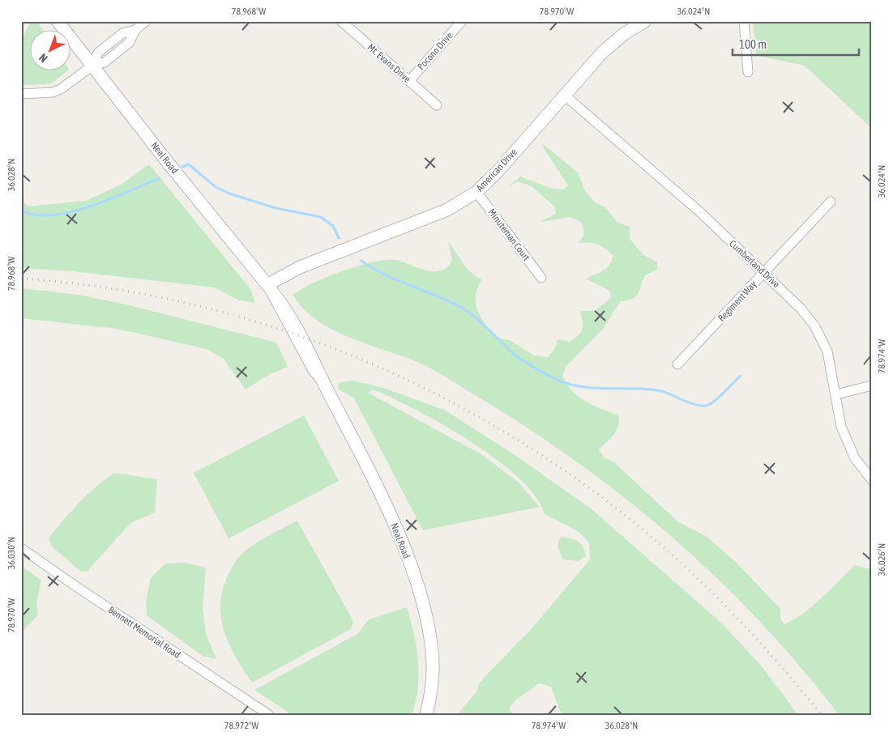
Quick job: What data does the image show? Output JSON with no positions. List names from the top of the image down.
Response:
{
  "streets": {
    "street": [
      "Pocono Drive",
      "Mt. Evans Drive",
      "Neal Road",
      "American Drive",
      "Minuteman Court",
      "Cumberland Drive",
      "Regiment Way",
      "Bennett Memorial Road"
    ]
  },
  "crossings": [
    ["Pocono Drive", "Mt. Evans Drive"],
    ["Neal Road", "American Drive"],
    ["American Drive", "Minuteman Court"],
    ["American Drive", "Cumberland Drive"],
    ["Cumberland Drive", "Regiment Way"]
  ],
  "scale_bar": "100 m",
  "north": "bottom left",
  "coordinates": [
    "78.968°W",
    "78.970°W",
    "36.024°N",
    "36.028°N",
    "78.974°W",
    "36.030°N",
    "36.026°N",
    "78.972°W"
  ]
}
